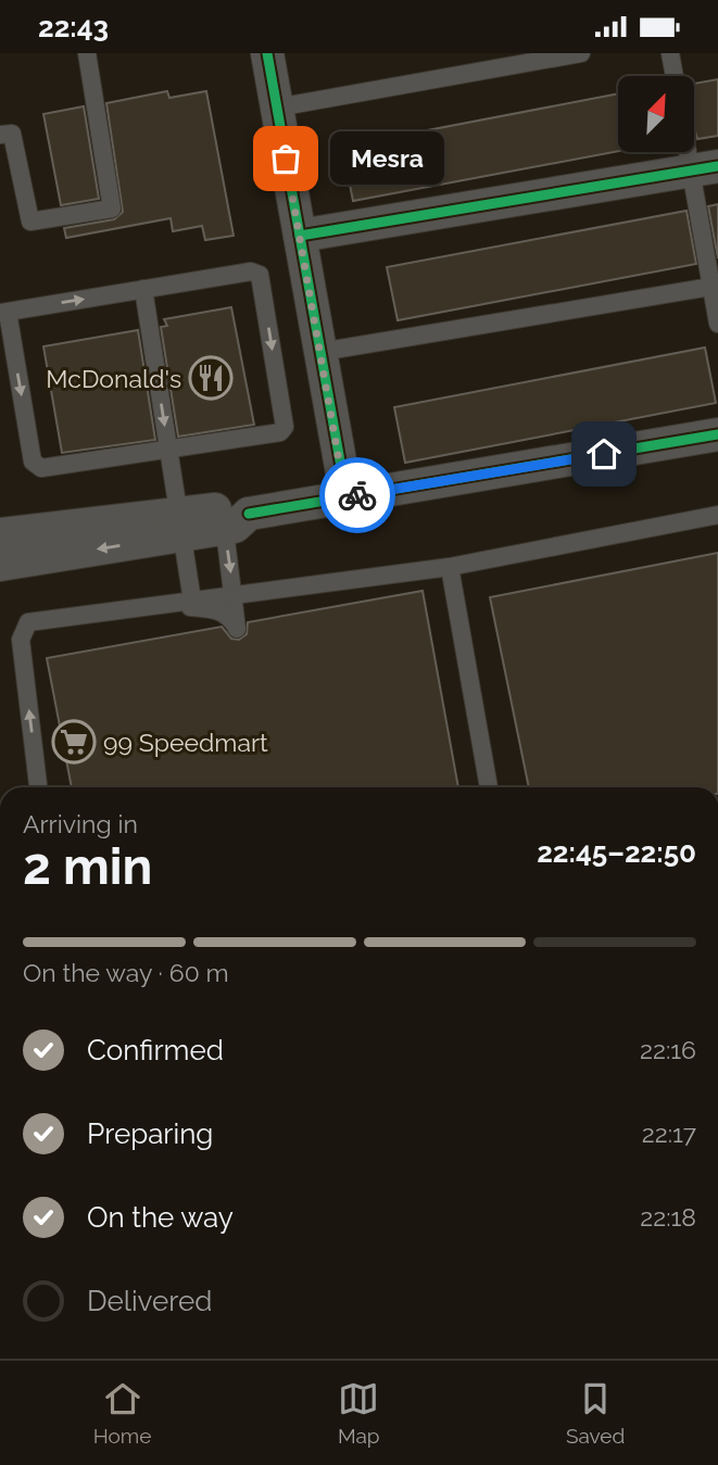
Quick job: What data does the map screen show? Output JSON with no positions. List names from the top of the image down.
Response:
{
  "places": {
    "other": ["Mesra"],
    "restaurant": ["McDonald's"],
    "supermarket": ["99 Speedmart"]
  },
  "north": "top right",
  "page": {
    "status": "22:43",
    "bubble": "Mesra",
    "heading": ["2 min", "Arriving in", "22:45–22:50"],
    "bar": "On the way · 60 m",
    "list": [
      ["Confirmed", "22:16"],
      ["Preparing", "22:17"],
      ["On the way", "22:18"],
      "Delivered"
    ],
    "tabs": ["Home", "Map", "Saved"]
  }
}
